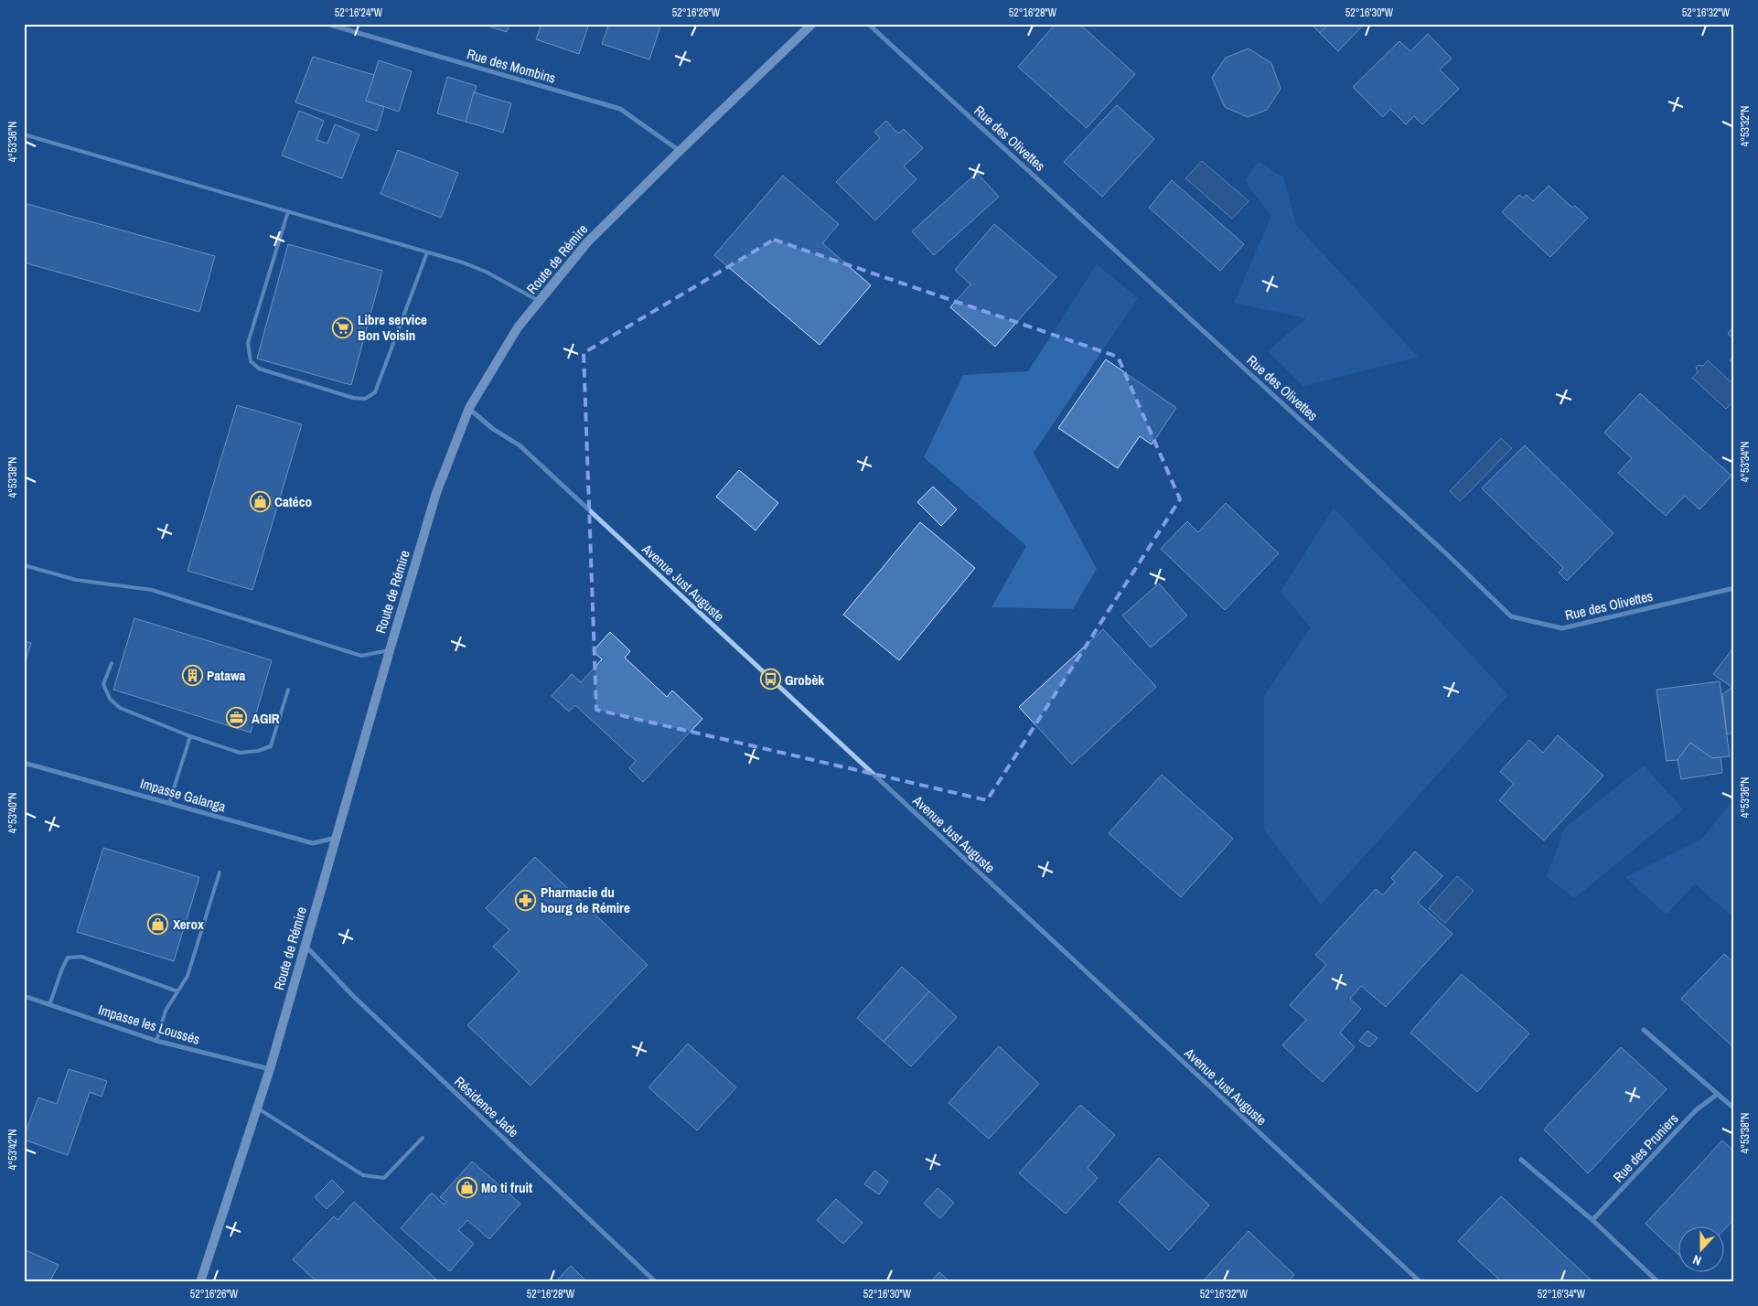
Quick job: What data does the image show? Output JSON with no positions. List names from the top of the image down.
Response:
{
  "streets": {
    "main road": ["Route de Rémire"],
    "street": [
      "Rue des Mombins",
      "Rue des Olivettes",
      "Avenue Just Auguste",
      "Impasse Galanga",
      "Impasse les Loussés",
      "Résidence Jade",
      "Rue des Pruniers"
    ]
  },
  "crossings": [
    ["Rue des Mombins", "Route de Rémire"],
    ["Route de Rémire", "Avenue Just Auguste"],
    ["Route de Rémire", "Impasse Galanga"],
    ["Route de Rémire", "Impasse les Loussés"],
    ["Route de Rémire", "Résidence Jade"]
  ],
  "places": {
    "supermarket": ["Libre service Bon Voisin"],
    "shop": ["Catéco", "Xerox", "Mo ti fruit"],
    "building": ["Patawa"],
    "bus stop": ["Grobèk"],
    "office": ["AGIR"],
    "pharmacy": ["Pharmacie du bourg de Rémire"]
  },
  "north": "bottom",
  "coordinates": [
    "52°16'24\"W",
    "52°16'26\"W",
    "52°16'28\"W",
    "52°16'30\"W",
    "52°16'32\"W",
    "4°53'32\"N",
    "4°53'36\"N",
    "4°53'34\"N",
    "4°53'38\"N",
    "4°53'40\"N",
    "4°53'42\"N",
    "52°16'34\"W"
  ]
}
